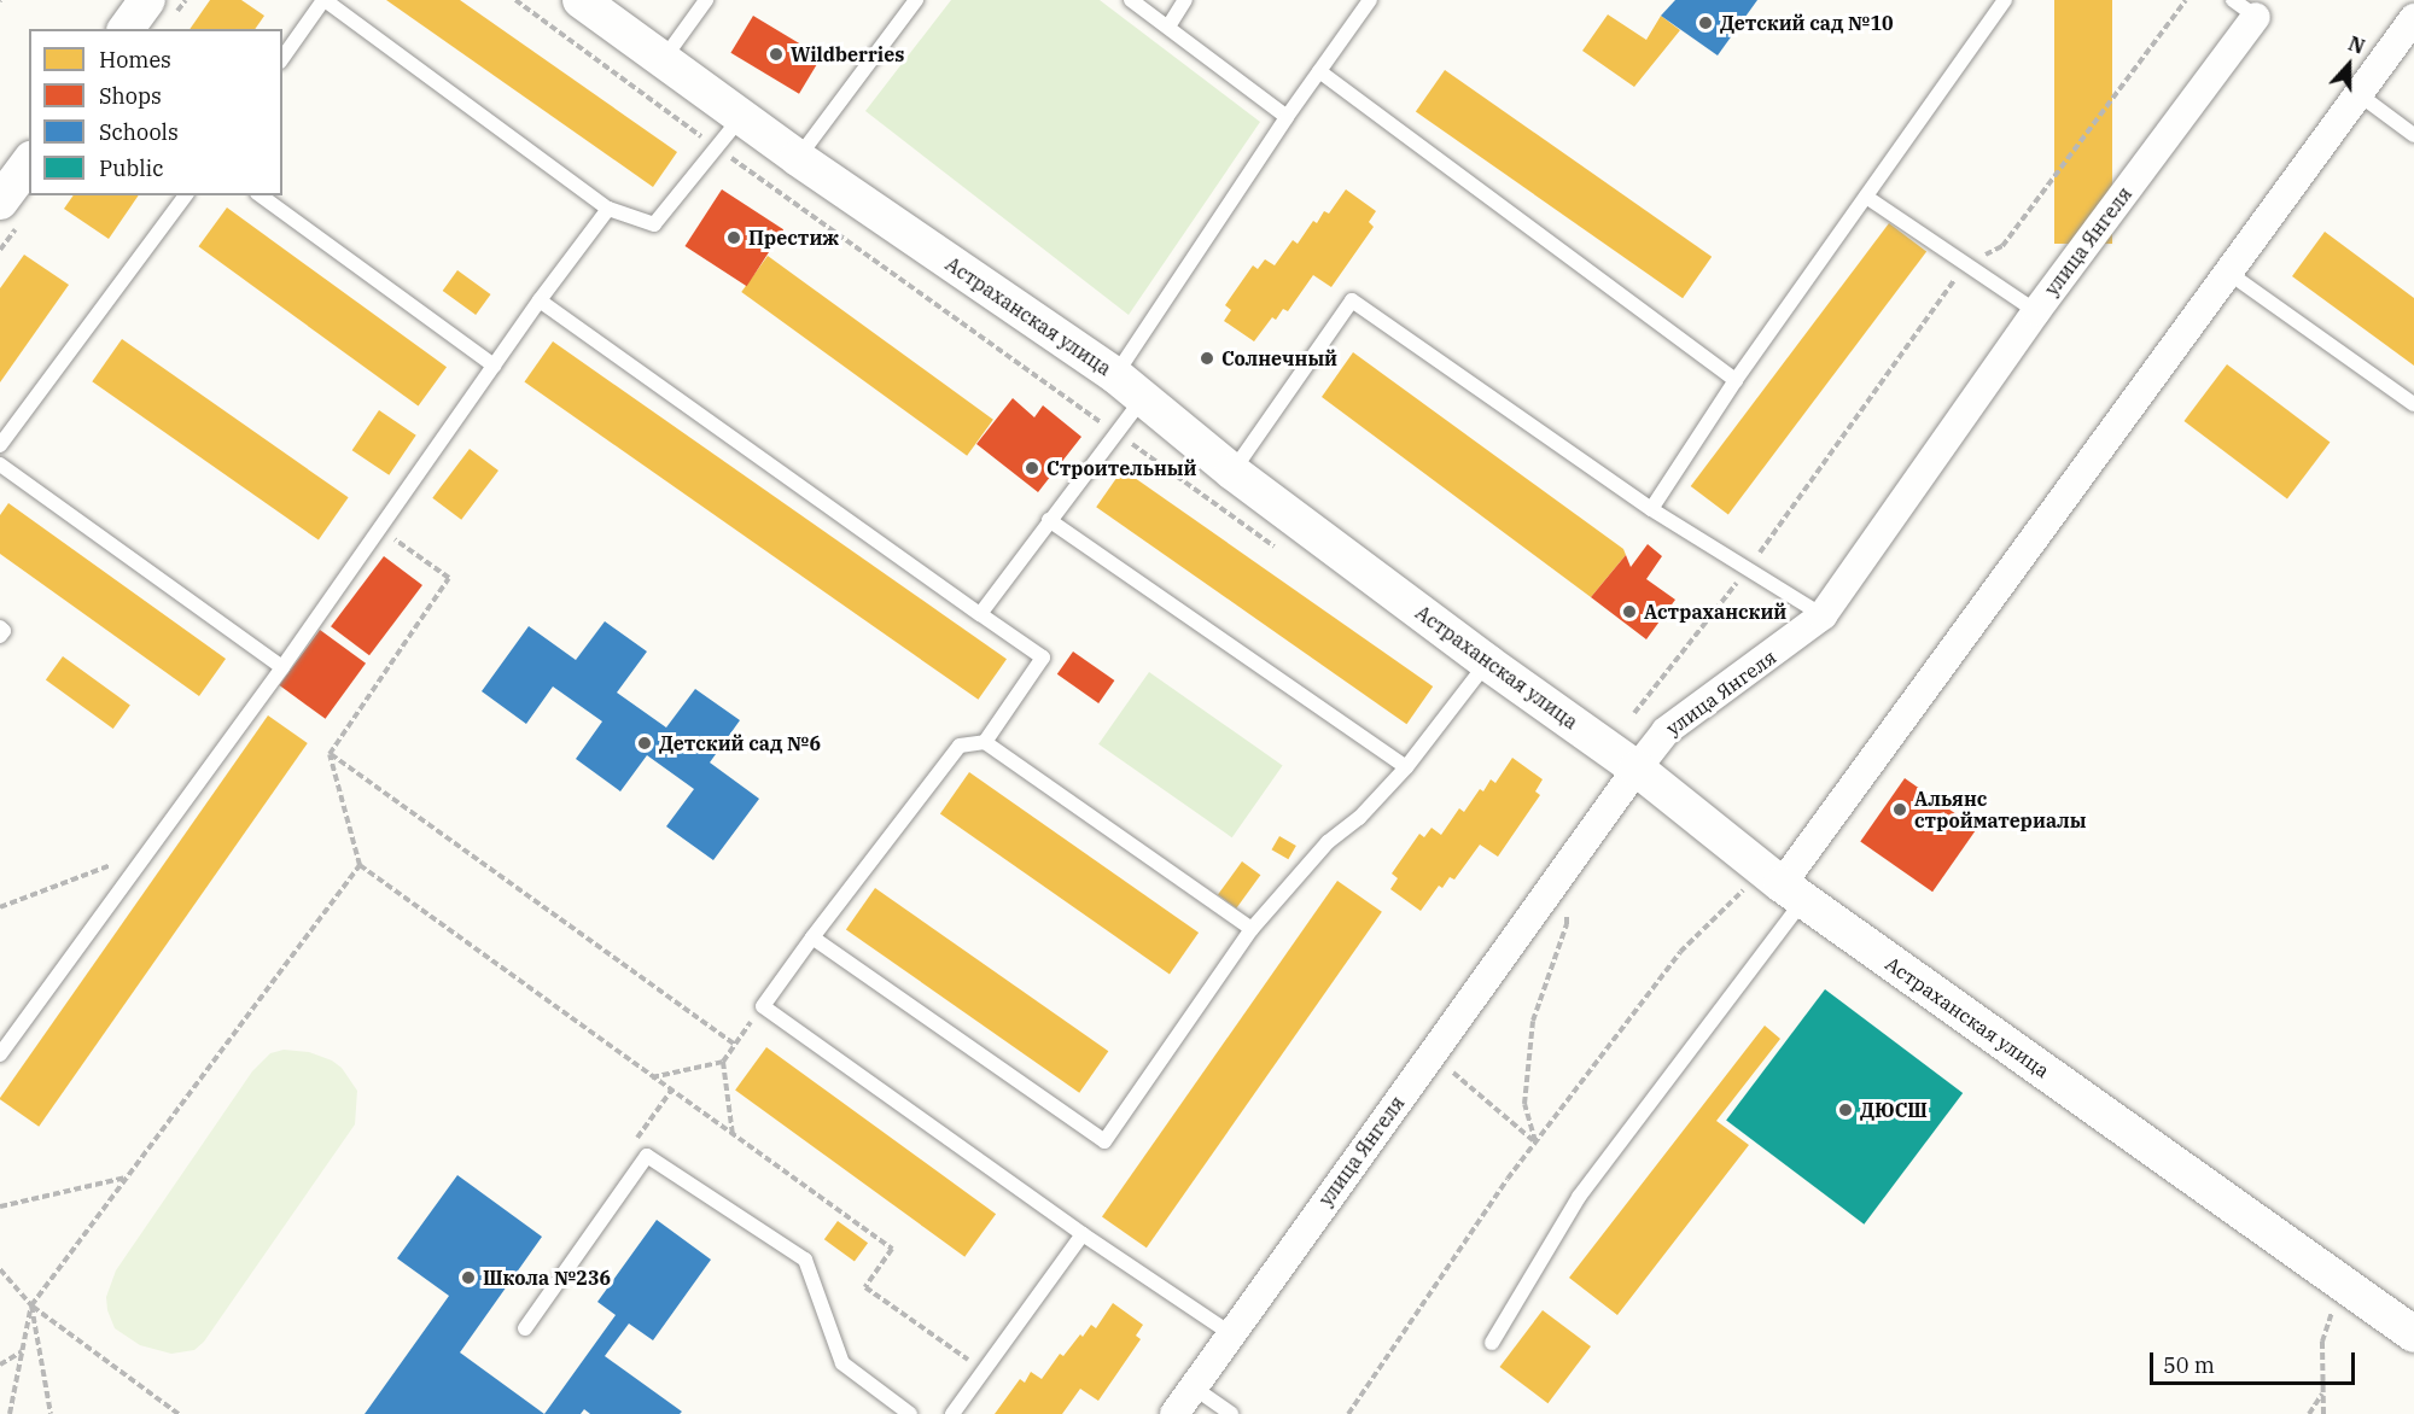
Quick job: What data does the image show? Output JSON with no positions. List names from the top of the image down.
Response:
{
  "streets": {
    "street": ["улица Янгеля", "Астраханская улица"]
  },
  "crossings": [
    ["улица Янгеля", "Астраханская улица"]
  ],
  "places": [
    "Детский сад №10",
    "Wildberries",
    "Престиж",
    "Солнечный",
    "Строительный",
    "Астраханский",
    "Детский сад №6",
    "Альянс стройматериалы",
    "ДЮСШ",
    "Школа №236"
  ],
  "legend": [
    "Homes",
    "Shops",
    "Schools",
    "Public"
  ],
  "scale_bar": "50 m",
  "north": "top"
}
